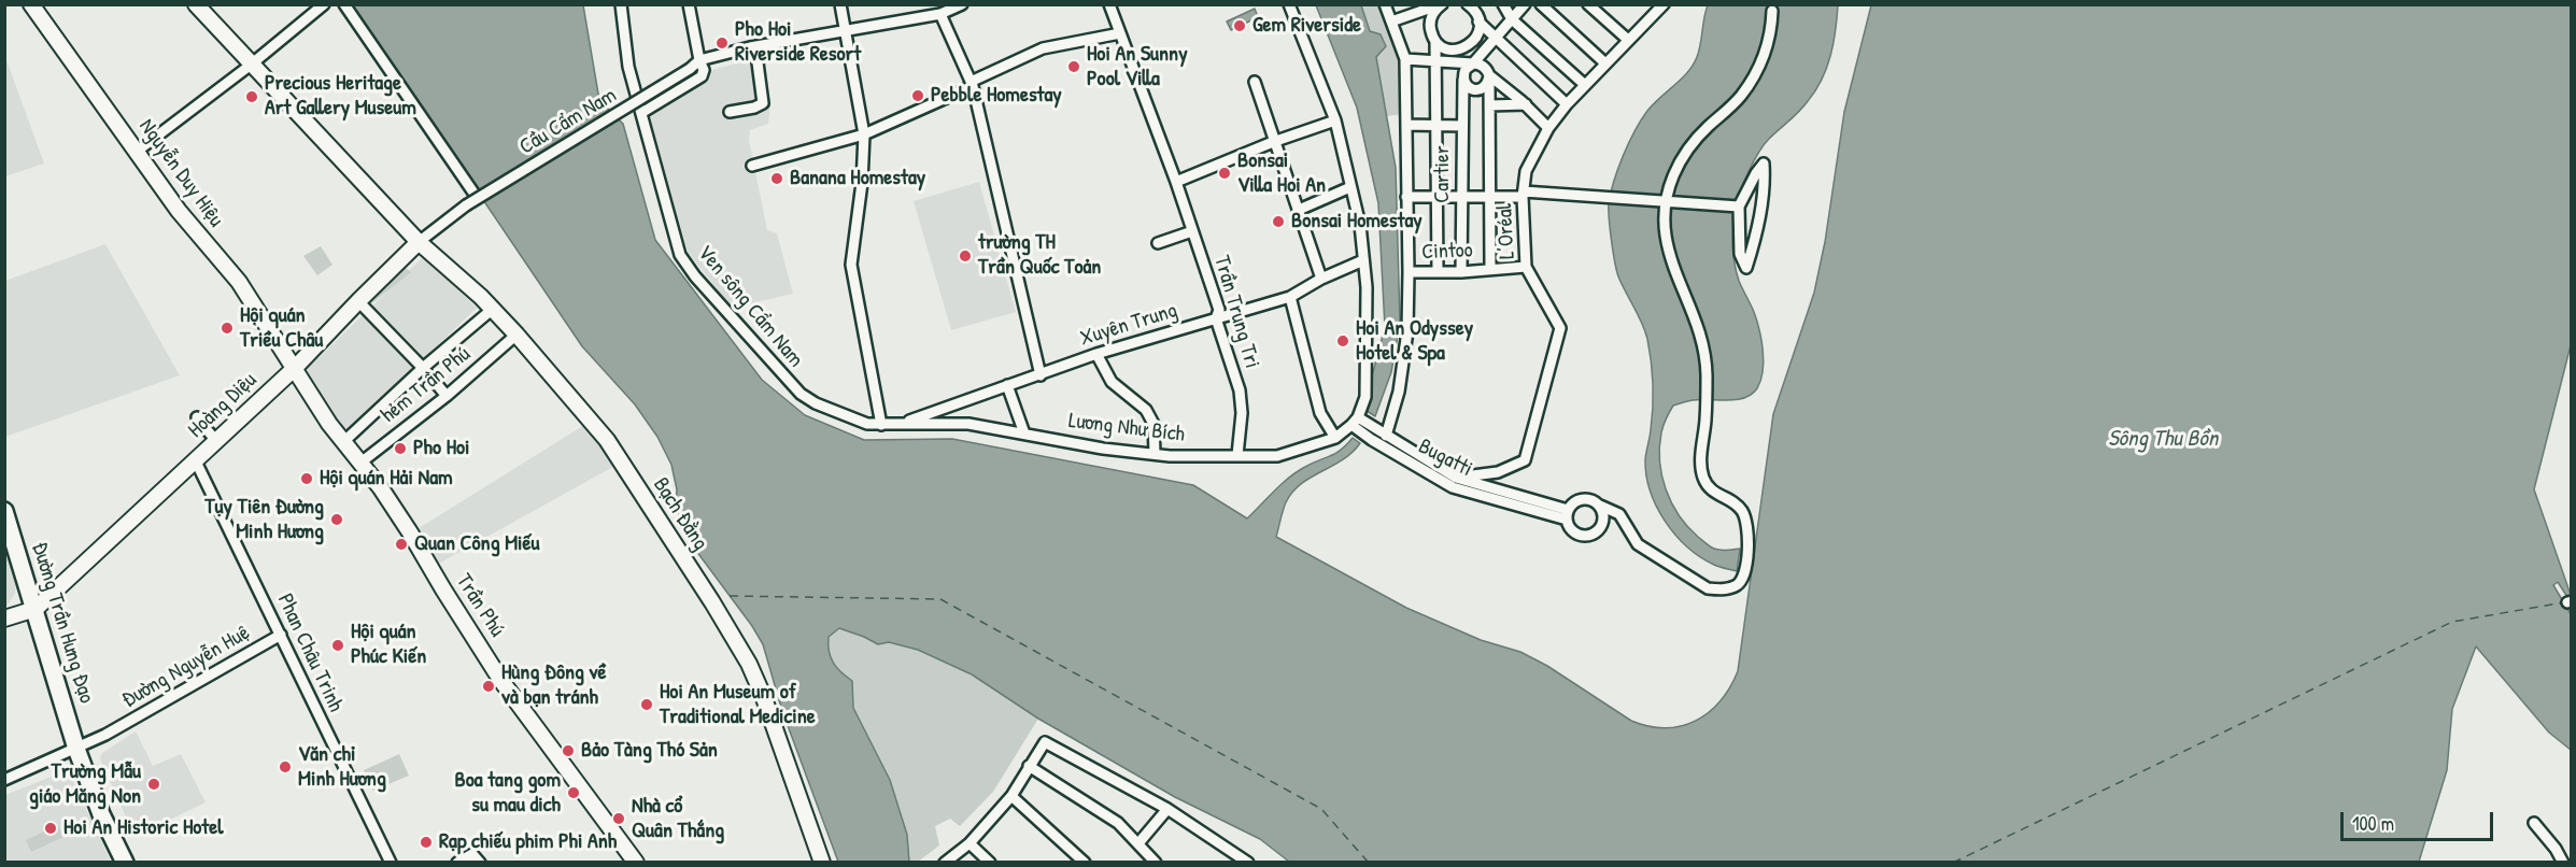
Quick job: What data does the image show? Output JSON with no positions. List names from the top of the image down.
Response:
{
  "streets": {
    "main road": ["Đường Trần Hưng Đạo"],
    "street": [
      "Cầu Cẩm Nam",
      "Nguyễn Duy Hiệu",
      "Cartier",
      "L’Oréal",
      "Cintoo",
      "Ven sông Cẩm Nam",
      "Trần Trung Tri",
      "Xuyên Trung",
      "hẻm Trần Phú",
      "Hoàng Diệu",
      "Lương Như Bích",
      "Bugatti",
      "Bạch Đằng",
      "Trần Phú",
      "Phan Châu Trinh",
      "Đường Nguyễn Huệ"
    ]
  },
  "crossings": [
    ["Cầu Cẩm Nam", "Hoàng Diệu"],
    ["Nguyễn Duy Hiệu", "Hoàng Diệu"],
    ["Nguyễn Duy Hiệu", "Trần Phú"],
    ["Cartier", "Cintoo"],
    ["L’Oréal", "Cintoo"],
    ["Ven sông Cẩm Nam", "Lương Như Bích"],
    ["Trần Trung Tri", "Xuyên Trung"],
    ["Trần Trung Tri", "Lương Như Bích"],
    ["Xuyên Trung", "Lương Như Bích"],
    ["hẻm Trần Phú", "Bạch Đằng"],
    ["hẻm Trần Phú", "Trần Phú"],
    ["Hoàng Diệu", "Bạch Đằng"],
    ["Hoàng Diệu", "Trần Phú"],
    ["Hoàng Diệu", "Đường Trần Hưng Đạo"],
    ["Hoàng Diệu", "Phan Châu Trinh"],
    ["Lương Như Bích", "Bugatti"],
    ["Đường Trần Hưng Đạo", "Đường Nguyễn Huệ"],
    ["Phan Châu Trinh", "Đường Nguyễn Huệ"]
  ],
  "water": ["Sông Thu Bồn"],
  "places": [
    "Gem Riverside",
    "Pho Hoi Riverside Resort",
    "Hoi An Sunny Pool Villa",
    "Pebble Homestay",
    "Precious Heritage Art Gallery Museum",
    "Bonsai Villa Hoi An",
    "Banana Homestay",
    "Bonsai Homestay",
    "trường TH Trần Quốc Toản",
    "Hội quán Triều Châu",
    "Hoi An Odyssey Hotel & Spa",
    "Pho Hoi",
    "Hội quán Hải Nam",
    "Tụy Tiên Đường Minh Hương",
    "Quan Công Miếu",
    "Hội quán Phúc Kiến",
    "Hùng Đông về và bạn tránh",
    "Hoi An Museum of Traditional Medicine",
    "Bảo Tàng Thó Sản",
    "Văn chỉ Minh Hương",
    "Trường Mẫu giáo Măng Non",
    "Boa tang gom su mau dich",
    "Nhà cổ Quân Thắng",
    "Hoi An Historic Hotel",
    "Rạp chiếu phim Phi Anh"
  ],
  "scale_bar": "100 m"
}
